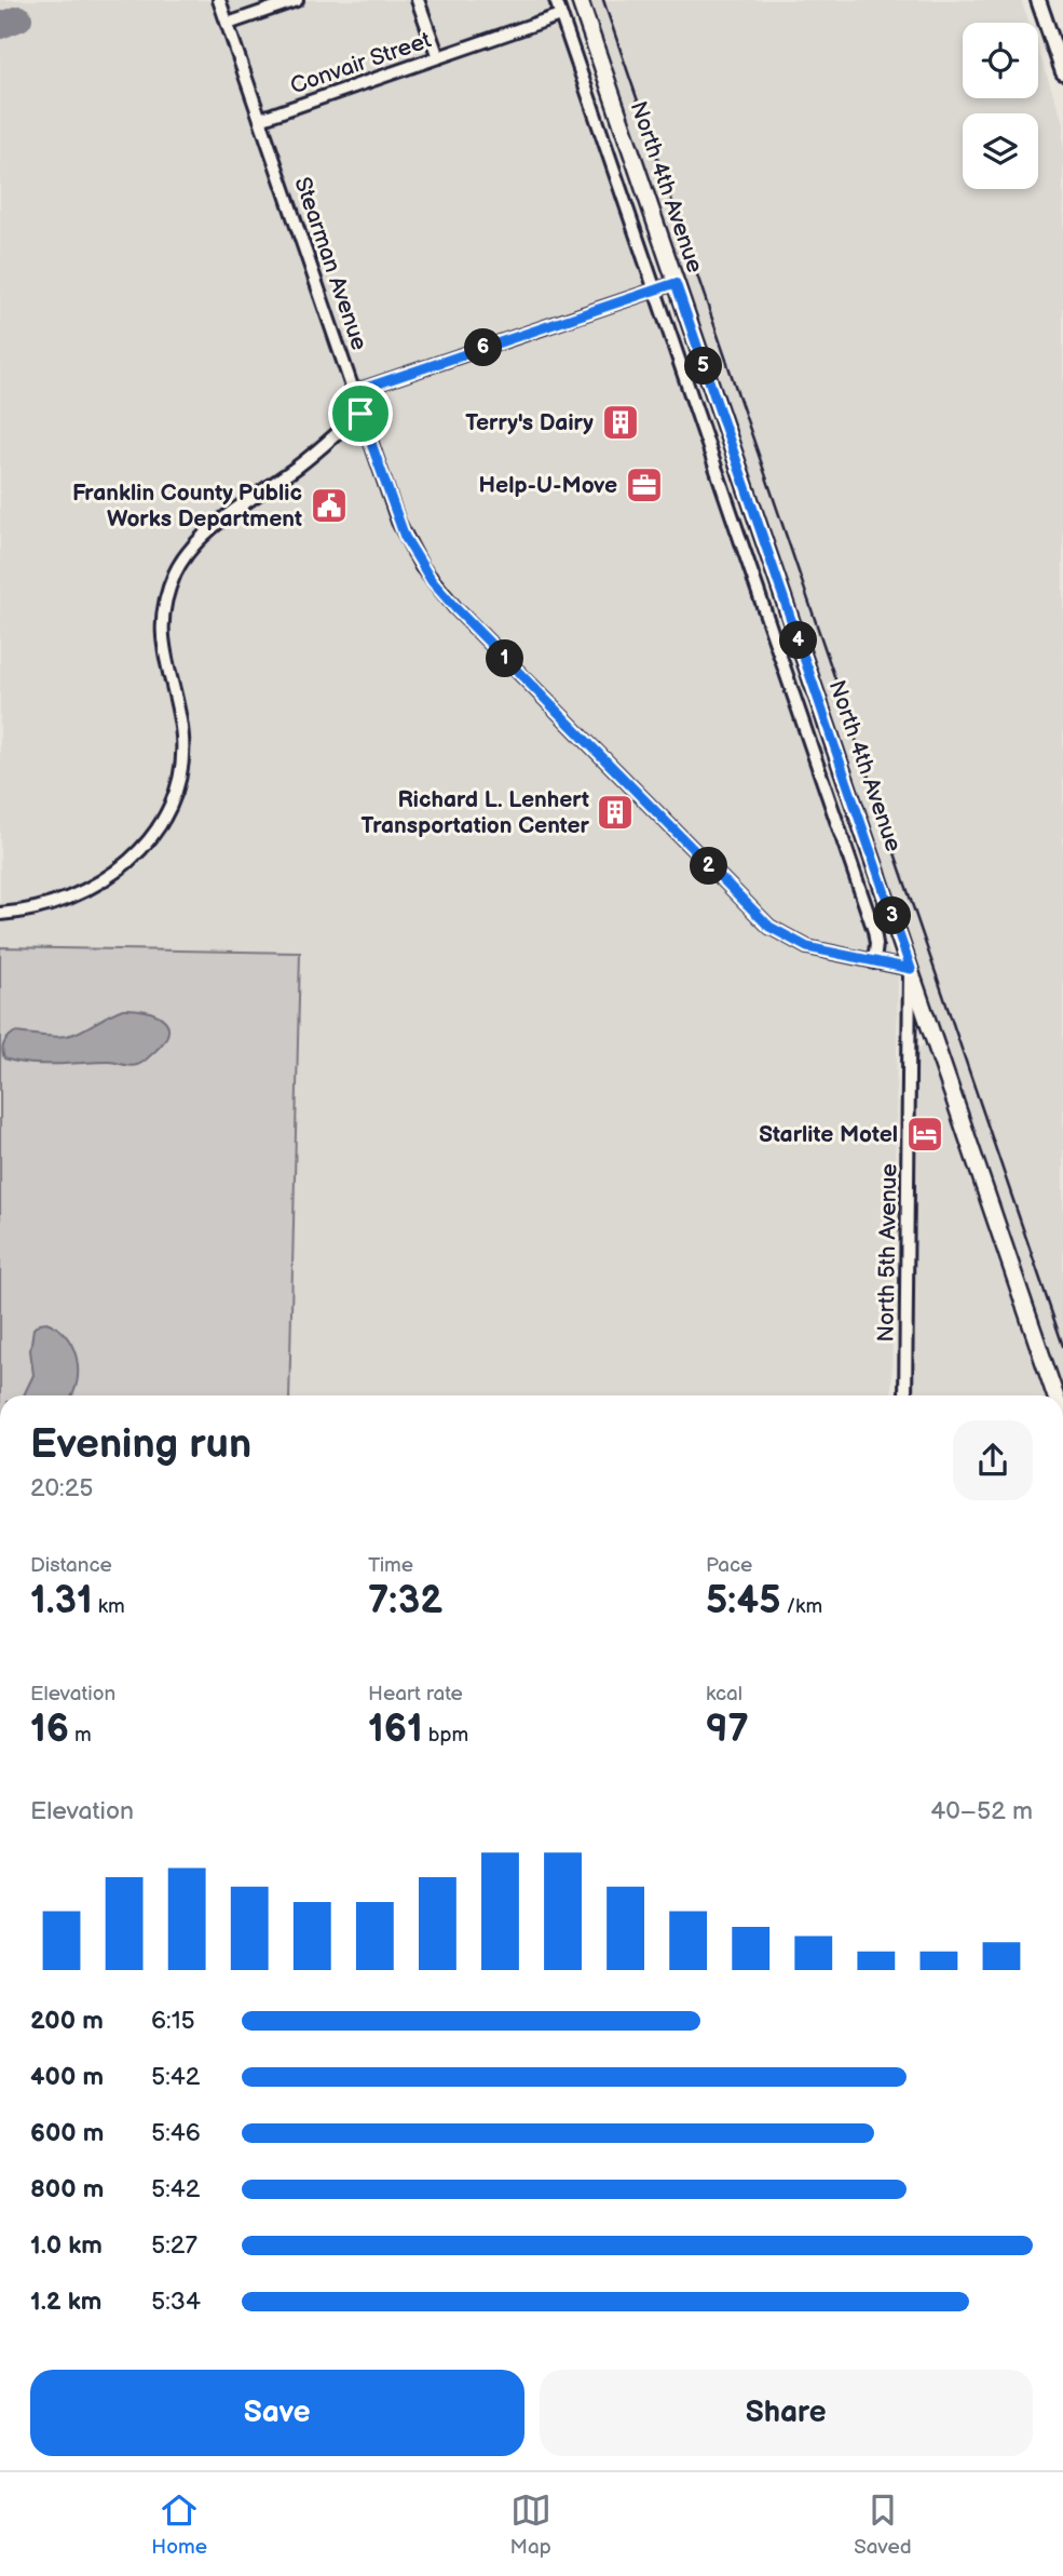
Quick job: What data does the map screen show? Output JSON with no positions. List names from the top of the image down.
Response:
{
  "streets": {
    "main road": ["North 4th Avenue"],
    "street": ["Convair Street", "Stearman Avenue", "North 5th Avenue"]
  },
  "crossings": [
    ["Convair Street", "Stearman Avenue"],
    ["North 4th Avenue", "Stearman Avenue"],
    ["North 4th Avenue", "North 5th Avenue"],
    ["Stearman Avenue", "North 5th Avenue"]
  ],
  "places": {
    "building": ["Terry's Dairy", "Richard L. Lenhert Transportation Center"],
    "office": ["Help-U-Move"],
    "public building": ["Franklin County Public Works Department"],
    "hotel": ["Starlite Motel"]
  },
  "page": {
    "pins": [
      "6",
      "5",
      "4",
      "1",
      "2",
      "3"
    ],
    "heading": ["Evening run", "20:25"],
    "stats": [
      ["Distance", "1.31 km"],
      ["Time", "7:32"],
      ["Pace", "5:45 /km"],
      ["Elevation", "16 m"],
      ["Heart rate", "161 bpm"],
      ["kcal", "97"]
    ],
    "chart": ["Elevation", "40–52 m"],
    "list": [
      {
        "name": "200 m",
        "note": "6:15"
      },
      {
        "name": "400 m",
        "note": "5:42"
      },
      {
        "name": "600 m",
        "note": "5:46"
      },
      {
        "name": "800 m",
        "note": "5:42"
      },
      {
        "name": "1.0 km",
        "note": "5:27"
      },
      {
        "name": "1.2 km",
        "note": "5:34"
      }
    ],
    "buttons": ["Save", "Share"],
    "tabs": ["Home", "Map", "Saved"]
  }
}
